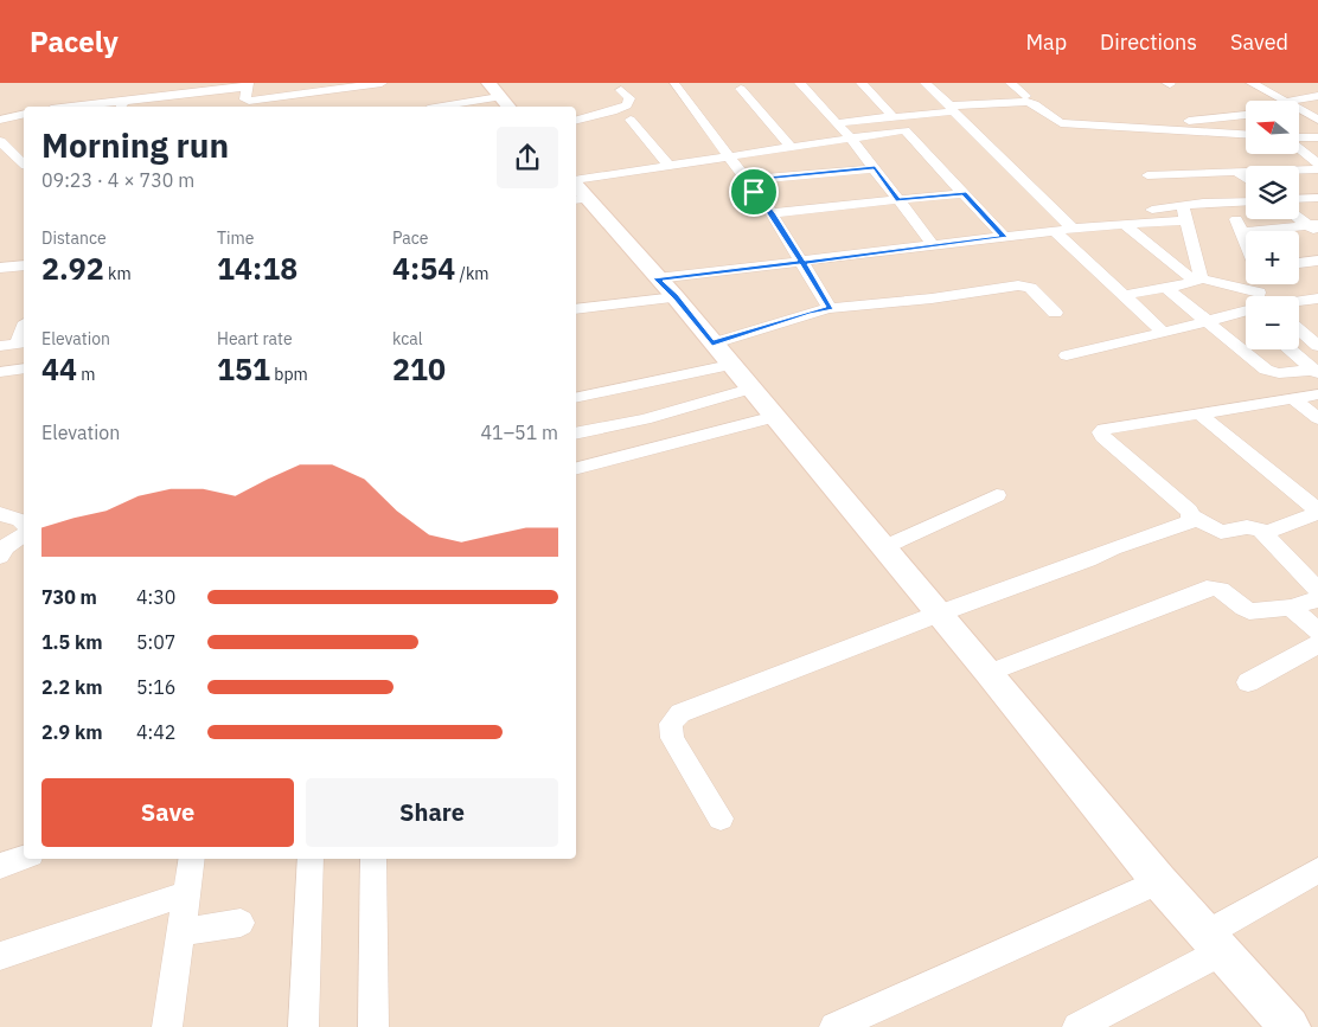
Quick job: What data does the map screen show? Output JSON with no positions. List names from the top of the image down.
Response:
{
  "north": "left",
  "page": {
    "header": "Pacely",
    "nav": ["Map", "Directions", "Saved"],
    "map_buttons": ["+", "−"],
    "heading": ["Morning run", "09:23 · 4 × 730 m"],
    "stats": [
      ["Distance", "2.92 km"],
      ["Time", "14:18"],
      ["Pace", "4:54 /km"],
      ["Elevation", "44 m"],
      ["Heart rate", "151 bpm"],
      ["kcal", "210"]
    ],
    "chart": ["Elevation", "41–51 m"],
    "list": [
      {
        "name": "730 m",
        "note": "4:30"
      },
      {
        "name": "1.5 km",
        "note": "5:07"
      },
      {
        "name": "2.2 km",
        "note": "5:16"
      },
      {
        "name": "2.9 km",
        "note": "4:42"
      }
    ],
    "buttons": ["Save", "Share"]
  }
}
